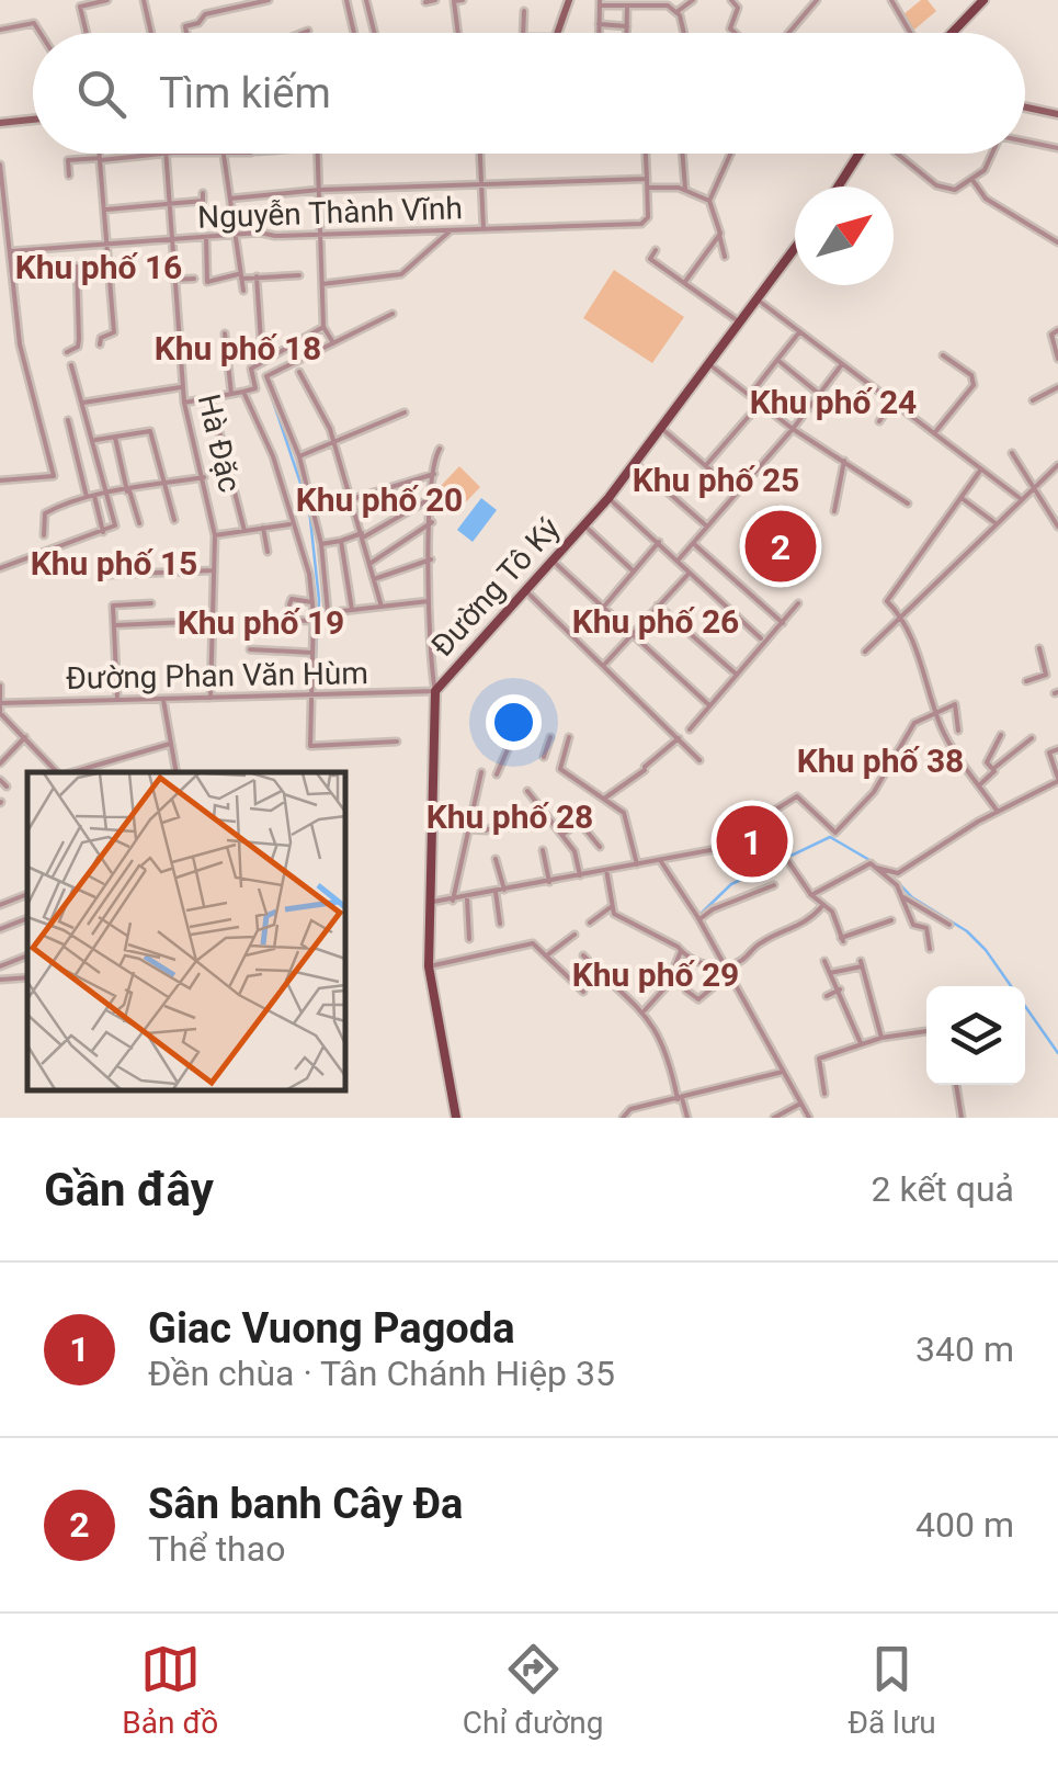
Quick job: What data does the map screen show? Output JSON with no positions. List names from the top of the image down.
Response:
{
  "streets": {
    "main road": ["Đường Tô Ký"],
    "street": ["Nguyễn Thành Vĩnh", "Hà Đặc", "Đường Phan Văn Hùm"]
  },
  "crossings": [
    ["Nguyễn Thành Vĩnh", "Hà Đặc"],
    ["Hà Đặc", "Đường Phan Văn Hùm"],
    ["Đường Tô Ký", "Đường Phan Văn Hùm"]
  ],
  "districts": [
    "Khu phố 16",
    "Khu phố 18",
    "Khu phố 24",
    "Khu phố 25",
    "Khu phố 20",
    "Khu phố 15",
    "Khu phố 26",
    "Khu phố 19",
    "Khu phố 38",
    "Khu phố 28",
    "Khu phố 29"
  ],
  "north": "top right",
  "page": {
    "search": "Tìm kiếm",
    "pins": ["2", "1"],
    "heading": ["Gần đây", "2 kết quả"],
    "list": [
      {
        "mark": "1",
        "name": "Giac Vuong Pagoda",
        "note": "Đền chùa · Tân Chánh Hiệp 35",
        "value": "340 m"
      },
      {
        "mark": "2",
        "name": "Sân banh Cây Đa",
        "note": "Thể thao",
        "value": "400 m"
      }
    ],
    "nav": ["Bản đồ", "Chỉ đường", "Đã lưu"]
  }
}
